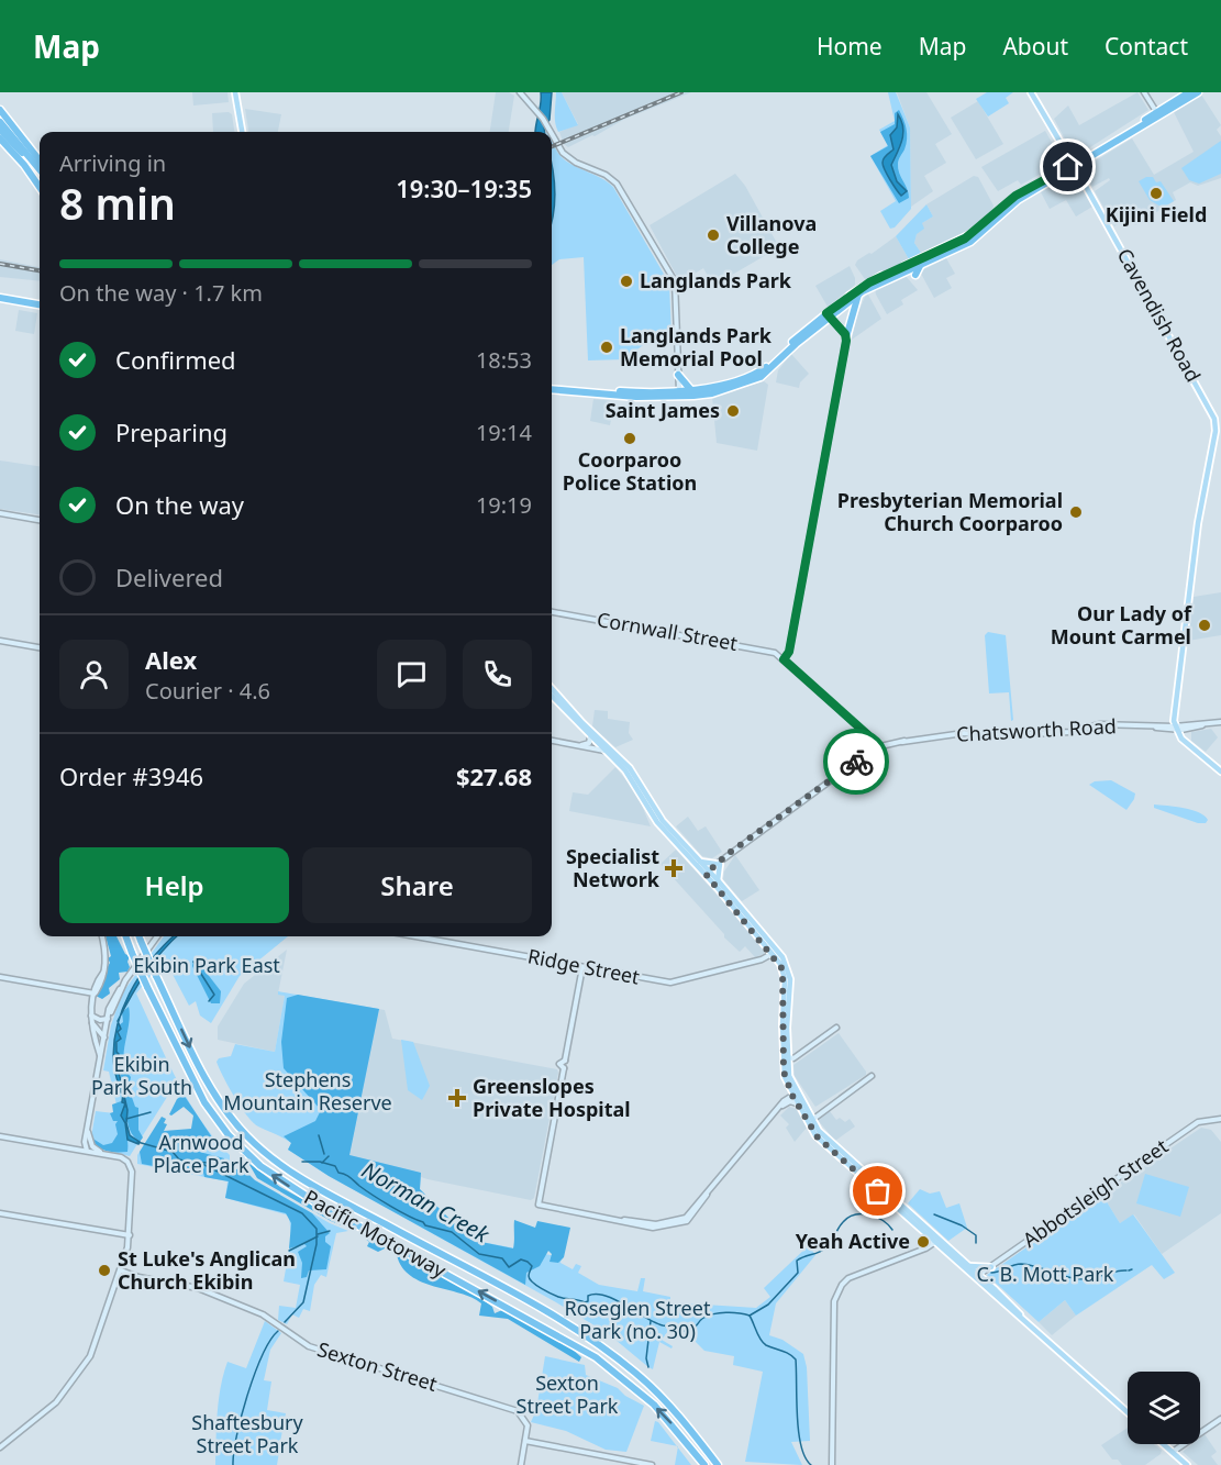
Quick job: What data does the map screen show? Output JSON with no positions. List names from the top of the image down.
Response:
{
  "streets": {
    "highway": ["Pacific Motorway"],
    "main road": ["Cavendish Road"],
    "street": [
      "Cornwall Street",
      "Chatsworth Road",
      "Ridge Street",
      "Abbotsleigh Street",
      "Sexton Street"
    ]
  },
  "crossings": [
    ["Cavendish Road", "Chatsworth Road"]
  ],
  "water": ["Norman Creek"],
  "parks": [
    "Ekibin Park East",
    "Ekibin Park South",
    "Stephens Mountain Reserve",
    "Arnwood Place Park",
    "C. B. Mott Park",
    "Roseglen Street Park (no. 30)",
    "Sexton Street Park",
    "Shaftesbury Street Park"
  ],
  "places": {
    "other": [
      "Kijini Field",
      "Villanova College",
      "Langlands Park",
      "Langlands Park Memorial Pool",
      "Saint James",
      "Coorparoo Police Station",
      "Presbyterian Memorial Church Coorparoo",
      "Our Lady of Mount Carmel",
      "Yeah Active",
      "St Luke's Anglican Church Ekibin"
    ],
    "health": ["Specialist Network", "Greenslopes Private Hospital"]
  },
  "page": {
    "header": "Map",
    "nav": [
      "Home",
      "Map",
      "About",
      "Contact"
    ],
    "heading": ["8 min", "Arriving in", "19:30–19:35"],
    "panel": [
      "Alex",
      "Courier · 4.6",
      "Order #3946",
      "$27.68"
    ],
    "bar": "On the way · 1.7 km",
    "list": [
      ["Confirmed", "18:53"],
      ["Preparing", "19:14"],
      ["On the way", "19:19"],
      "Delivered"
    ],
    "buttons": ["Help", "Share"]
  }
}
